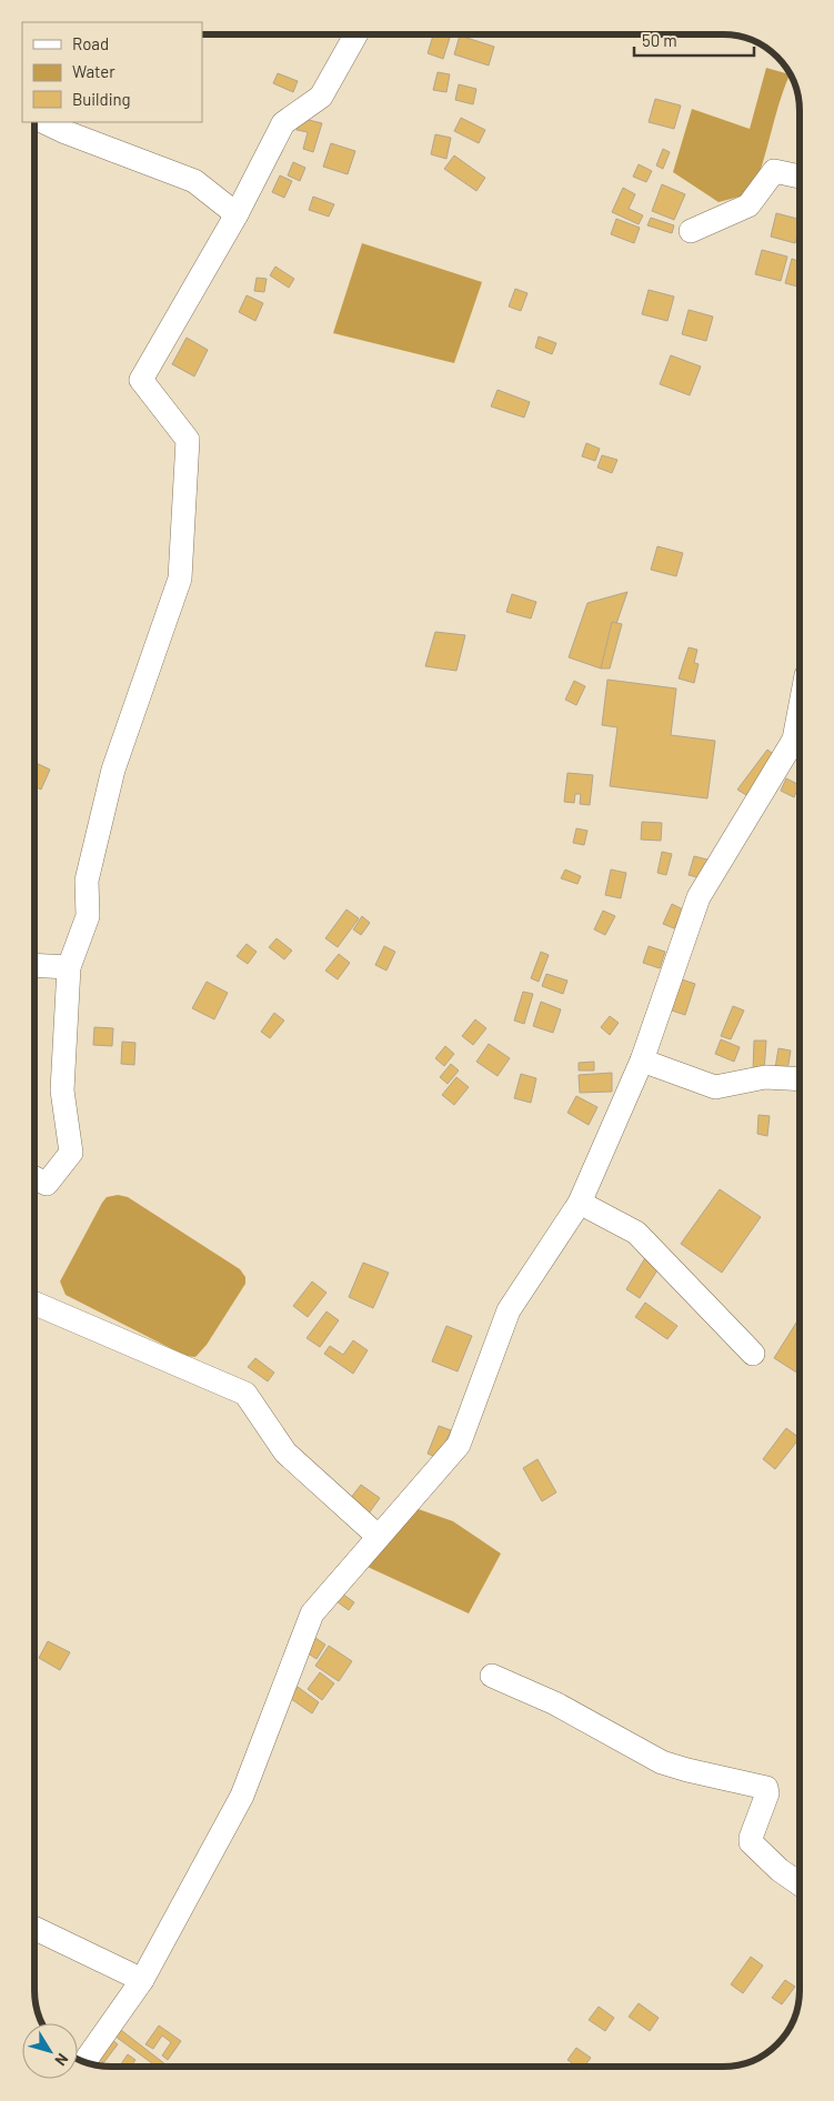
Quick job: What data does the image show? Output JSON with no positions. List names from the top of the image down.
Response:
{
  "legend": ["Road", "Water", "Building"],
  "scale_bar": "50 m",
  "north": "bottom right"
}
